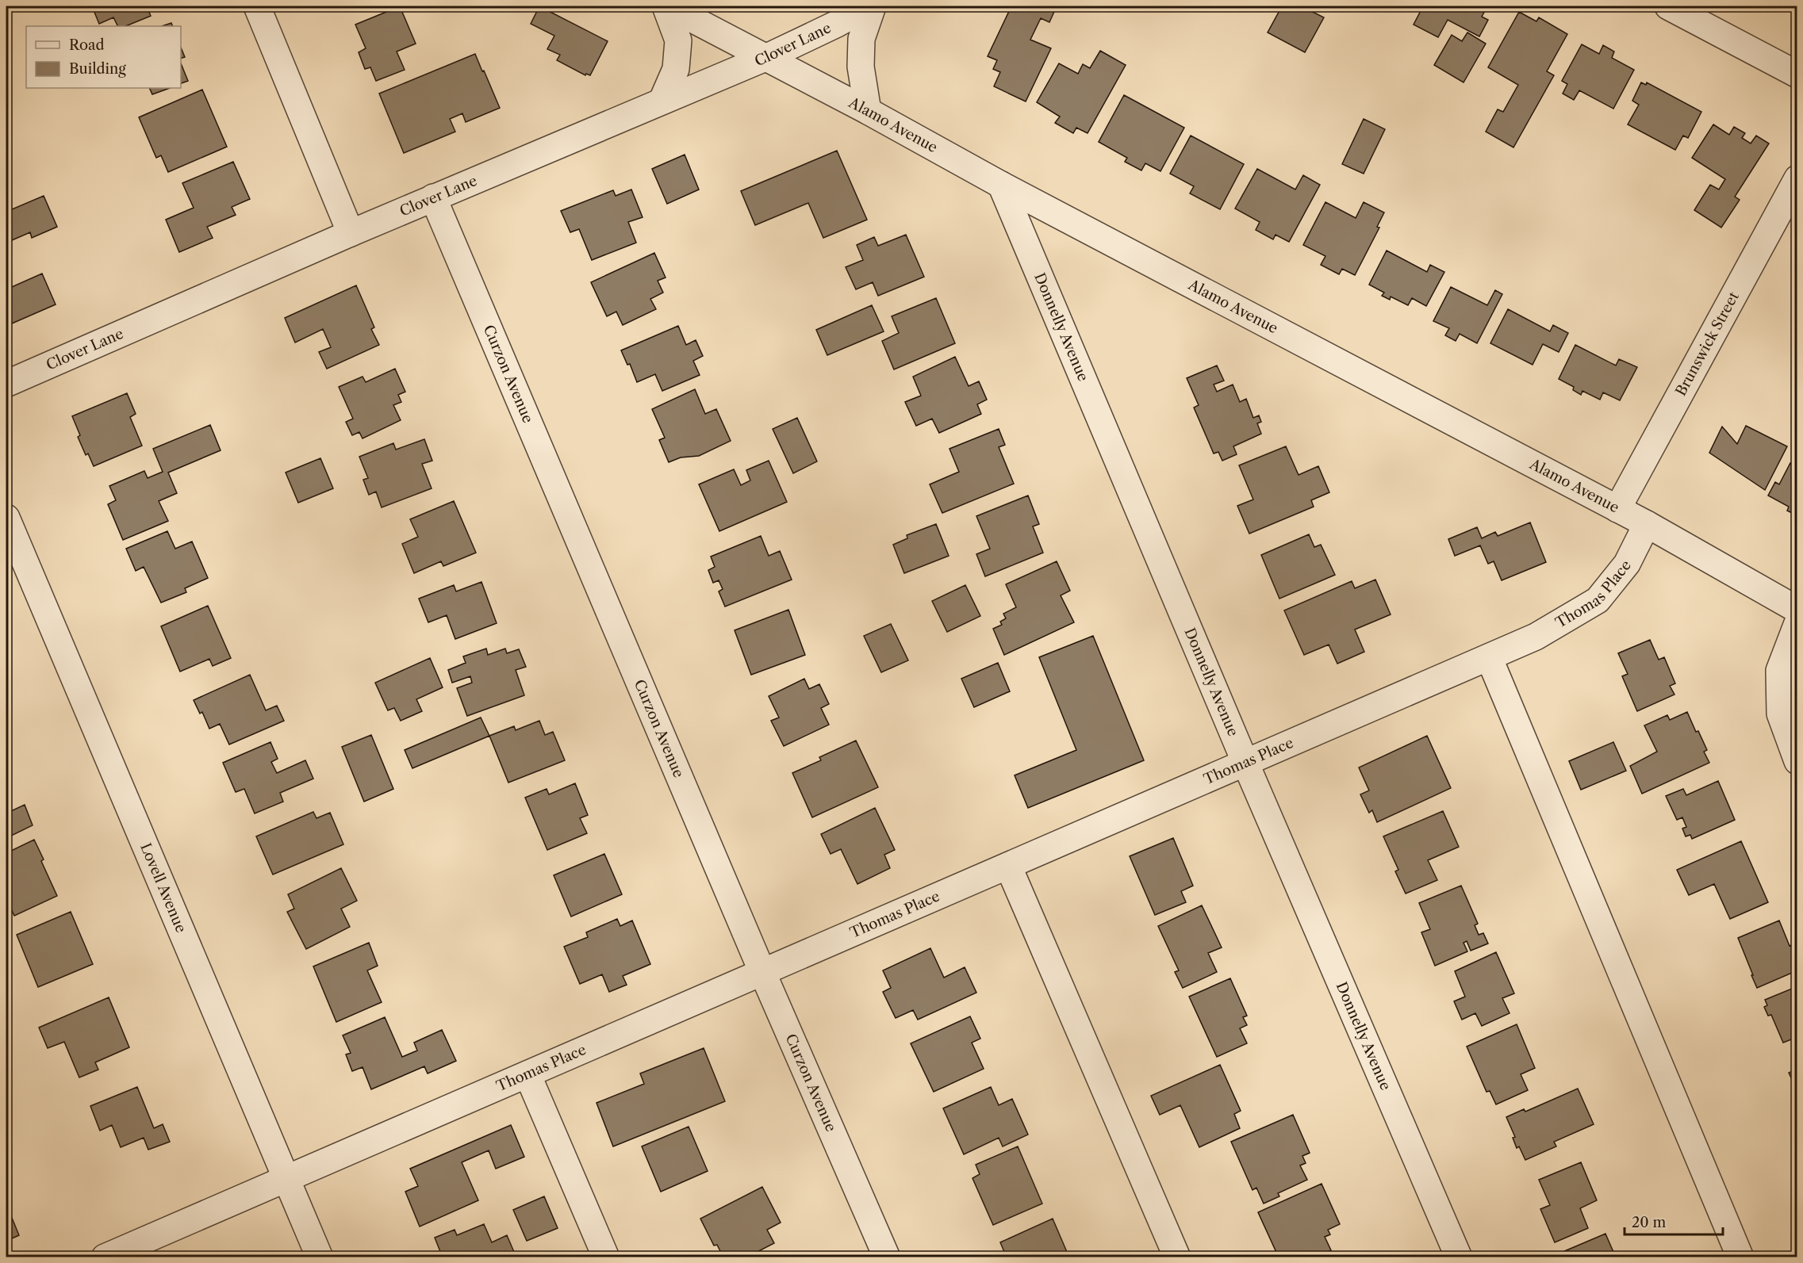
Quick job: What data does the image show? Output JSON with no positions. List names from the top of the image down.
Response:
{
  "streets": {
    "street": [
      "Clover Lane",
      "Alamo Avenue",
      "Donnelly Avenue",
      "Brunswick Street",
      "Curzon Avenue",
      "Thomas Place",
      "Lovell Avenue"
    ]
  },
  "crossings": [
    ["Clover Lane", "Alamo Avenue"],
    ["Clover Lane", "Curzon Avenue"],
    ["Alamo Avenue", "Donnelly Avenue"],
    ["Alamo Avenue", "Brunswick Street"],
    ["Alamo Avenue", "Thomas Place"],
    ["Donnelly Avenue", "Thomas Place"],
    ["Curzon Avenue", "Thomas Place"],
    ["Thomas Place", "Lovell Avenue"]
  ],
  "legend": ["Road", "Building"],
  "scale_bar": "20 m"
}
